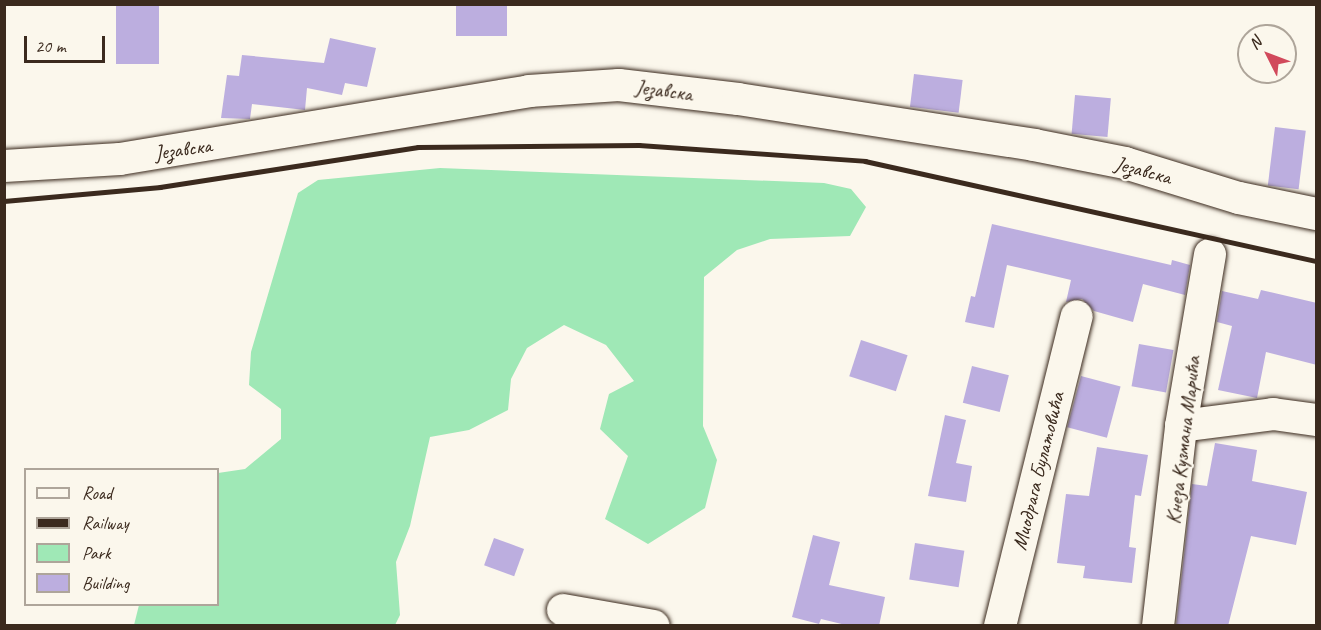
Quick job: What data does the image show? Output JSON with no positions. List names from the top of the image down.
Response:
{
  "streets": {
    "street": ["Језавска", "Кнеза Кузмана Марића", "Миодрага Булатовића"]
  },
  "legend": [
    "Road",
    "Railway",
    "Park",
    "Building"
  ],
  "scale_bar": "20 m",
  "north": "top left"
}
